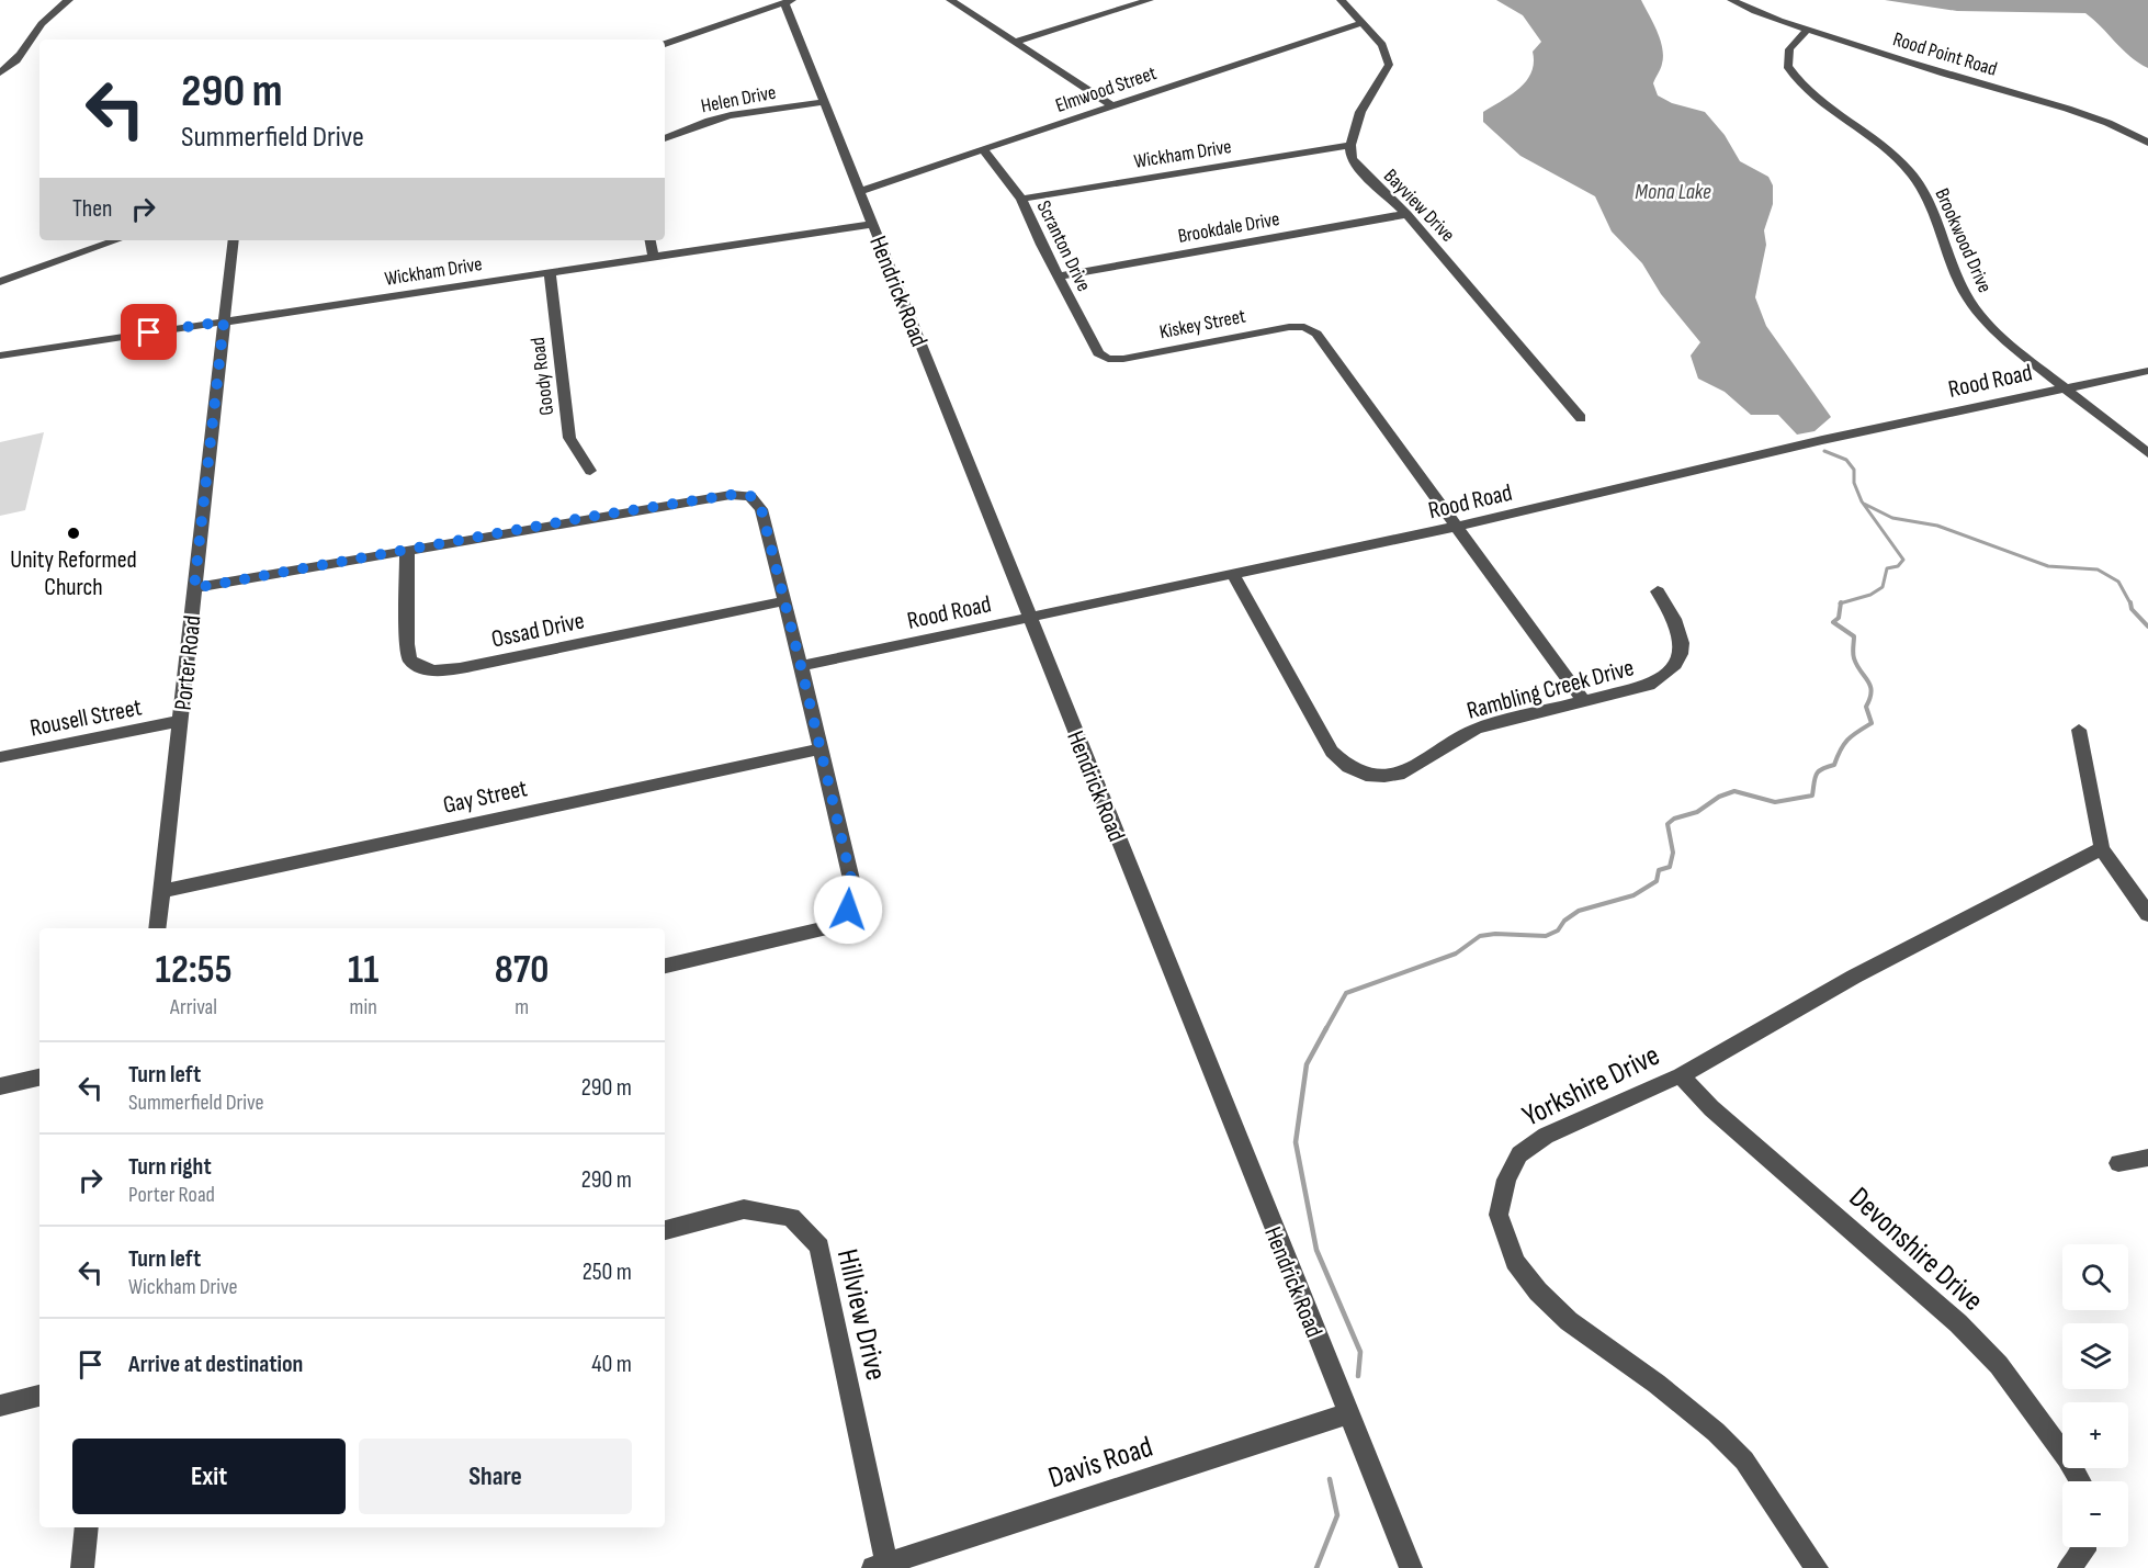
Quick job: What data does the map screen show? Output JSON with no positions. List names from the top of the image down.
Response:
{
  "streets": {
    "street": [
      "Rood Point Road",
      "Elmwood Street",
      "Helen Drive",
      "Wickham Drive",
      "Bayview Drive",
      "Brookdale Drive",
      "Brookwood Drive",
      "Scranton Drive",
      "Hendrick Road",
      "Kiskey Street",
      "Goody Road",
      "Rood Road",
      "Ossad Drive",
      "Porter Road",
      "Rambling Creek Drive",
      "Rousell Street",
      "Gay Street",
      "Yorkshire Drive",
      "Devonshire Drive",
      "Hillview Drive",
      "Davis Road"
    ]
  },
  "crossings": [
    ["Rood Point Road", "Brookwood Drive"],
    ["Elmwood Street", "Scranton Drive"],
    ["Elmwood Street", "Hendrick Road"],
    ["Helen Drive", "Hendrick Road"],
    ["Wickham Drive", "Bayview Drive"],
    ["Wickham Drive", "Scranton Drive"],
    ["Wickham Drive", "Hendrick Road"],
    ["Wickham Drive", "Goody Road"],
    ["Wickham Drive", "Porter Road"],
    ["Bayview Drive", "Brookdale Drive"],
    ["Brookdale Drive", "Scranton Drive"],
    ["Brookwood Drive", "Rood Road"],
    ["Scranton Drive", "Kiskey Street"],
    ["Hendrick Road", "Rood Road"],
    ["Hendrick Road", "Davis Road"],
    ["Kiskey Street", "Rood Road"],
    ["Rood Road", "Rambling Creek Drive"],
    ["Porter Road", "Rousell Street"],
    ["Porter Road", "Gay Street"],
    ["Yorkshire Drive", "Devonshire Drive"],
    ["Hillview Drive", "Davis Road"]
  ],
  "water": ["Mona Lake"],
  "places": ["Unity Reformed Church"],
  "page": {
    "turn": ["290 m", "Summerfield Drive"],
    "then": "Then",
    "eta": [
      "12:55",
      "Arrival",
      "11",
      "min",
      "870",
      "m"
    ],
    "list": [
      {
        "name": "Turn left",
        "note": "Summerfield Drive",
        "value": "290 m"
      },
      {
        "name": "Turn right",
        "note": "Porter Road",
        "value": "290 m"
      },
      {
        "name": "Turn left",
        "note": "Wickham Drive",
        "value": "250 m"
      },
      {
        "name": "Arrive at destination",
        "value": "40 m"
      }
    ],
    "map_buttons": ["+", "−"],
    "buttons": ["Exit", "Share"]
  }
}
